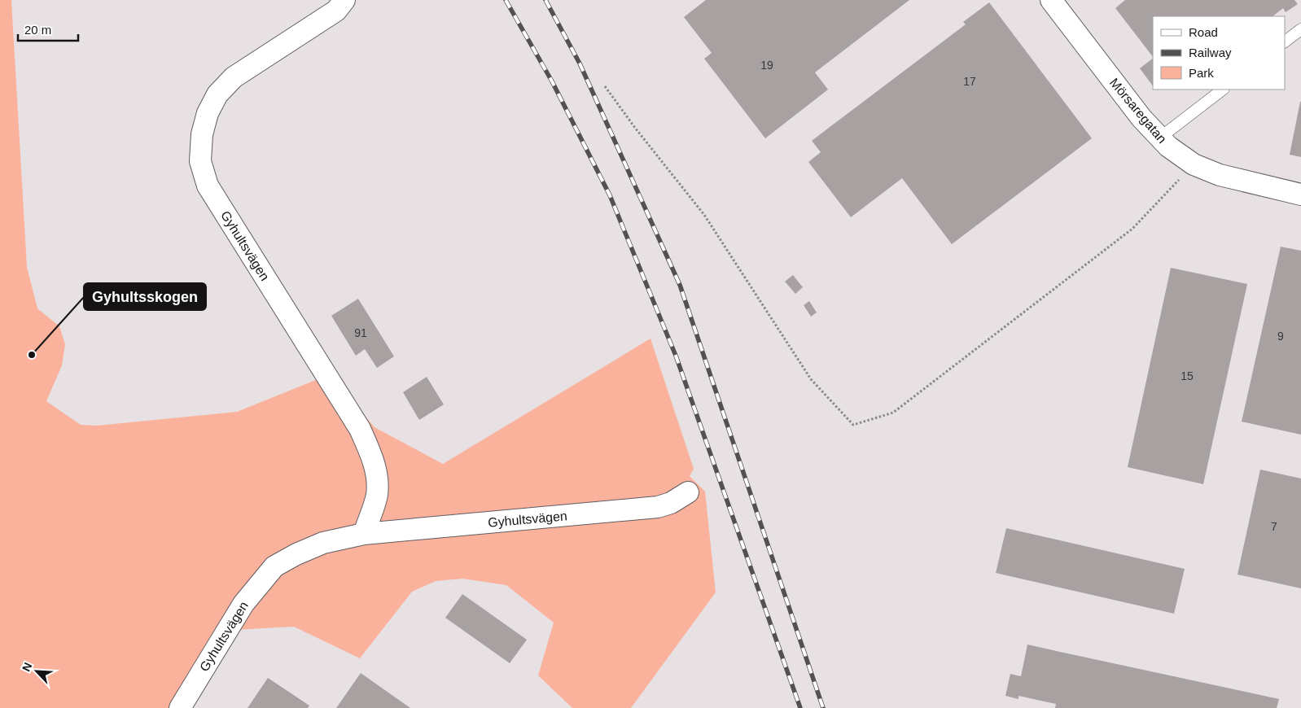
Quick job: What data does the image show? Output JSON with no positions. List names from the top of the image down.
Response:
{
  "streets": {
    "street": ["Mörsaregatan", "Gyhultsvägen"]
  },
  "places": ["Gyhultsskogen"],
  "house_numbers": [
    "19",
    "17",
    "91",
    "9",
    "15",
    "7"
  ],
  "legend": ["Road", "Railway", "Park"],
  "scale_bar": "20 m",
  "north": "top left"
}
